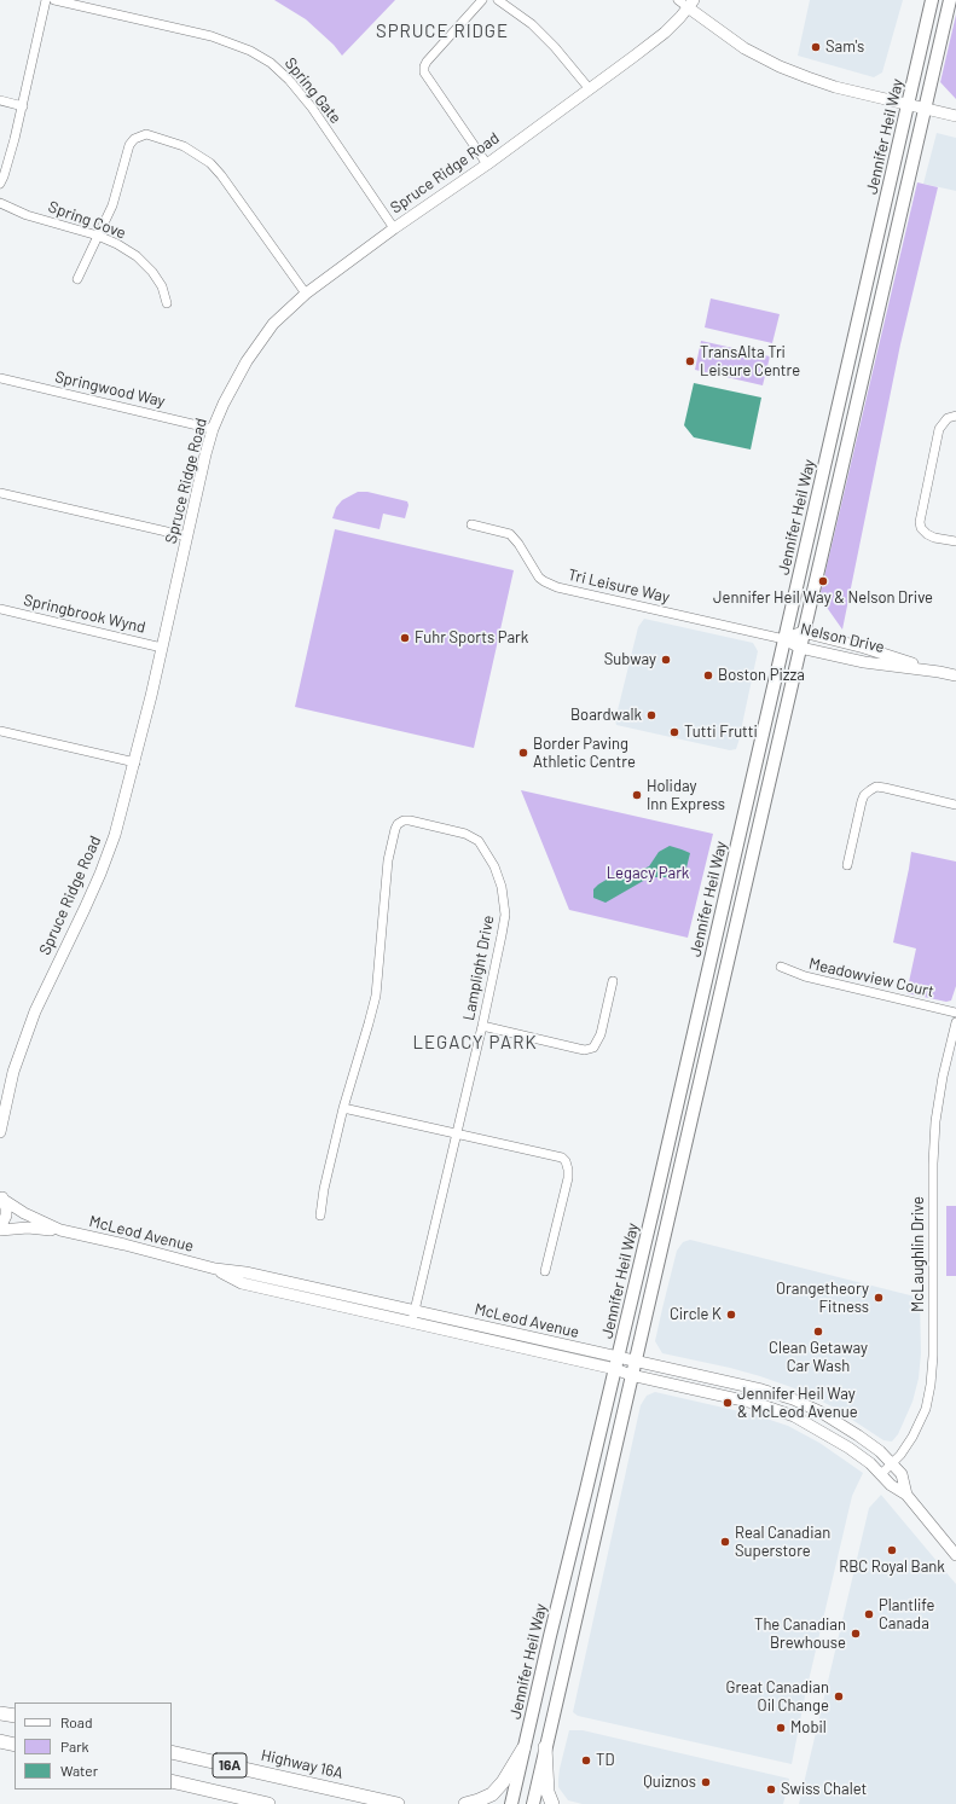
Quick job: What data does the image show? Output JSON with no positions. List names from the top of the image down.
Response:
{
  "streets": {
    "main road": ["Jennifer Heil Way", "Highway 16A", "16A"],
    "street": [
      "Spring Gate",
      "Spruce Ridge Road",
      "Spring Cove",
      "Springwood Way",
      "Tri Leisure Way",
      "Springbrook Wynd",
      "Nelson Drive",
      "Lamplight Drive",
      "Meadowview Court",
      "McLeod Avenue",
      "McLaughlin Drive"
    ]
  },
  "crossings": [
    ["Spring Gate", "Spruce Ridge Road"],
    ["Jennifer Heil Way", "Tri Leisure Way"],
    ["Jennifer Heil Way", "Nelson Drive"],
    ["Jennifer Heil Way", "McLeod Avenue"],
    ["Spruce Ridge Road", "Springwood Way"],
    ["Spruce Ridge Road", "Springbrook Wynd"],
    ["Tri Leisure Way", "Nelson Drive"],
    ["Lamplight Drive", "McLeod Avenue"],
    ["McLeod Avenue", "McLaughlin Drive"]
  ],
  "districts": ["SPRUCE RIDGE", "LEGACY PARK"],
  "parks": ["Legacy Park"],
  "places": [
    "Sam's",
    "TransAlta Tri Leisure Centre",
    "Jennifer Heil Way & Nelson Drive",
    "Fuhr Sports Park",
    "Subway",
    "Boston Pizza",
    "Boardwalk",
    "Tutti Frutti",
    "Border Paving Athletic Centre",
    "Holiday Inn Express",
    "Orangetheory Fitness",
    "Circle K",
    "Clean Getaway Car Wash",
    "Jennifer Heil Way & McLeod Avenue",
    "Real Canadian Superstore",
    "RBC Royal Bank",
    "Plantlife Canada",
    "The Canadian Brewhouse",
    "Great Canadian Oil Change",
    "Mobil",
    "TD",
    "Quiznos",
    "Swiss Chalet"
  ],
  "legend": ["Road", "Park", "Water"]
}
